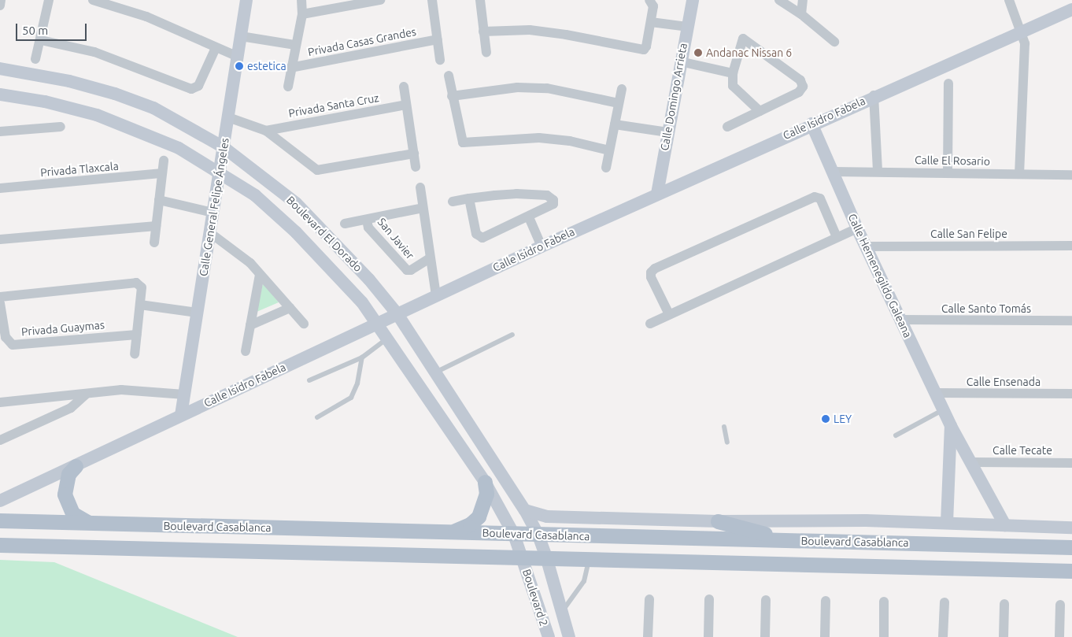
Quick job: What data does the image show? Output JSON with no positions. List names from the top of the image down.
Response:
{
  "streets": {
    "main road": [
      "Calle Domingo Arrieta",
      "Calle Isidro Fabela",
      "Calle General Felipe Ángeles",
      "Boulevard El Dorado",
      "Calle Hemenegildo Galeana",
      "Boulevard Casablanca",
      "Boulevard 2"
    ],
    "street": [
      "Privada Casas Grandes",
      "Privada Santa Cruz",
      "Calle El Rosario",
      "Privada Tlaxcala",
      "Calle San Felipe",
      "San Javier",
      "Calle Santo Tomás",
      "Privada Guaymas",
      "Calle Ensenada",
      "Calle Tecate"
    ]
  },
  "crossings": [
    ["Privada Casas Grandes", "Calle General Felipe Ángeles"],
    ["Calle Domingo Arrieta", "Calle Isidro Fabela"],
    ["Calle Isidro Fabela", "Calle General Felipe Ángeles"],
    ["Calle Isidro Fabela", "Boulevard El Dorado"],
    ["Calle Isidro Fabela", "San Javier"],
    ["Calle Isidro Fabela", "Calle Hemenegildo Galeana"],
    ["Calle El Rosario", "Calle Hemenegildo Galeana"],
    ["Calle General Felipe Ángeles", "Boulevard El Dorado"],
    ["Boulevard El Dorado", "Boulevard Casablanca"],
    ["Boulevard El Dorado", "Boulevard 2"],
    ["Calle San Felipe", "Calle Hemenegildo Galeana"],
    ["Calle Hemenegildo Galeana", "Calle Santo Tomás"],
    ["Calle Hemenegildo Galeana", "Calle Ensenada"],
    ["Calle Hemenegildo Galeana", "Calle Tecate"],
    ["Boulevard Casablanca", "Boulevard 2"]
  ],
  "places": ["Andanac Nissan 6", "estetica", "LEY"],
  "scale_bar": "50 m"
}
